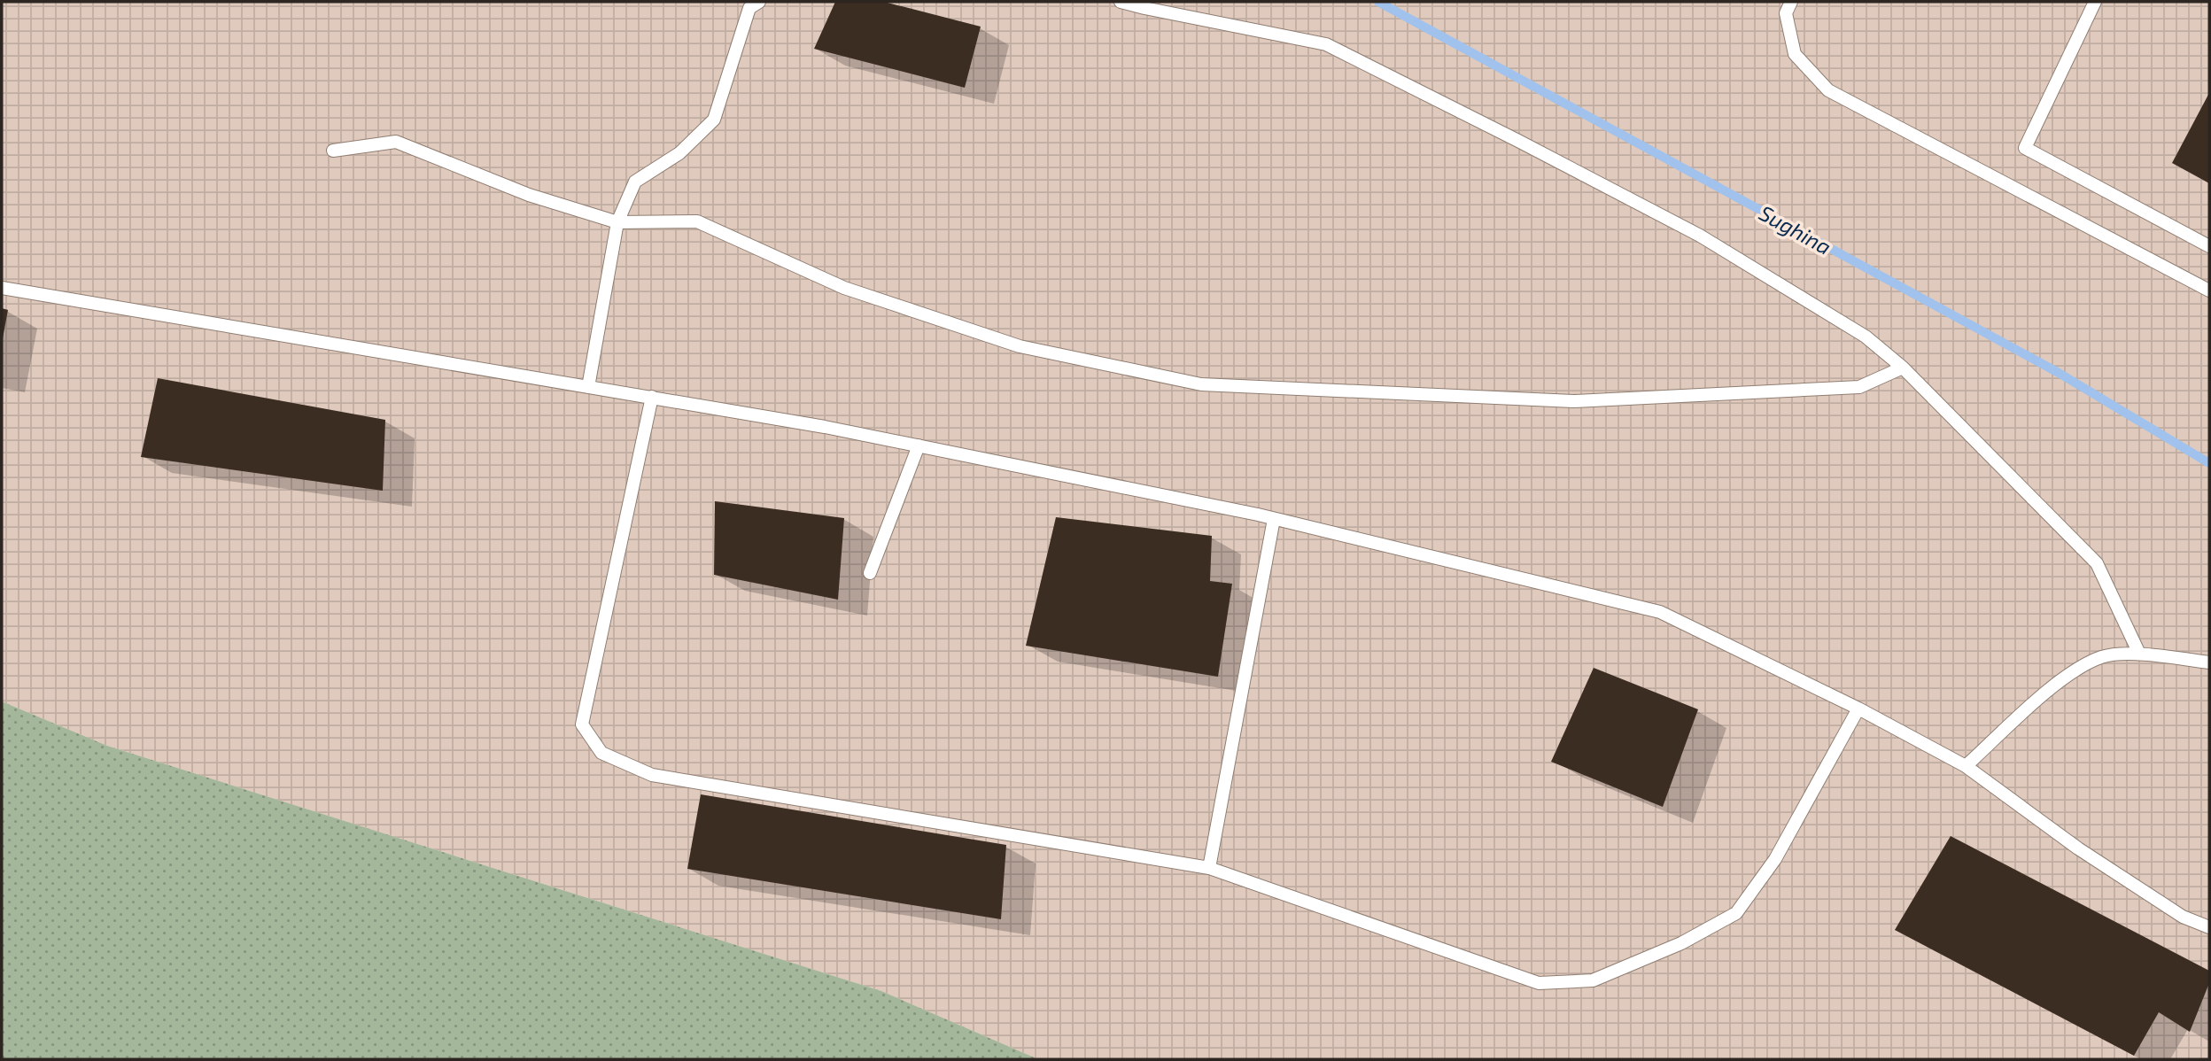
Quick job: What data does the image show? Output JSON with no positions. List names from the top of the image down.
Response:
{
  "water": ["Sughina"]
}
